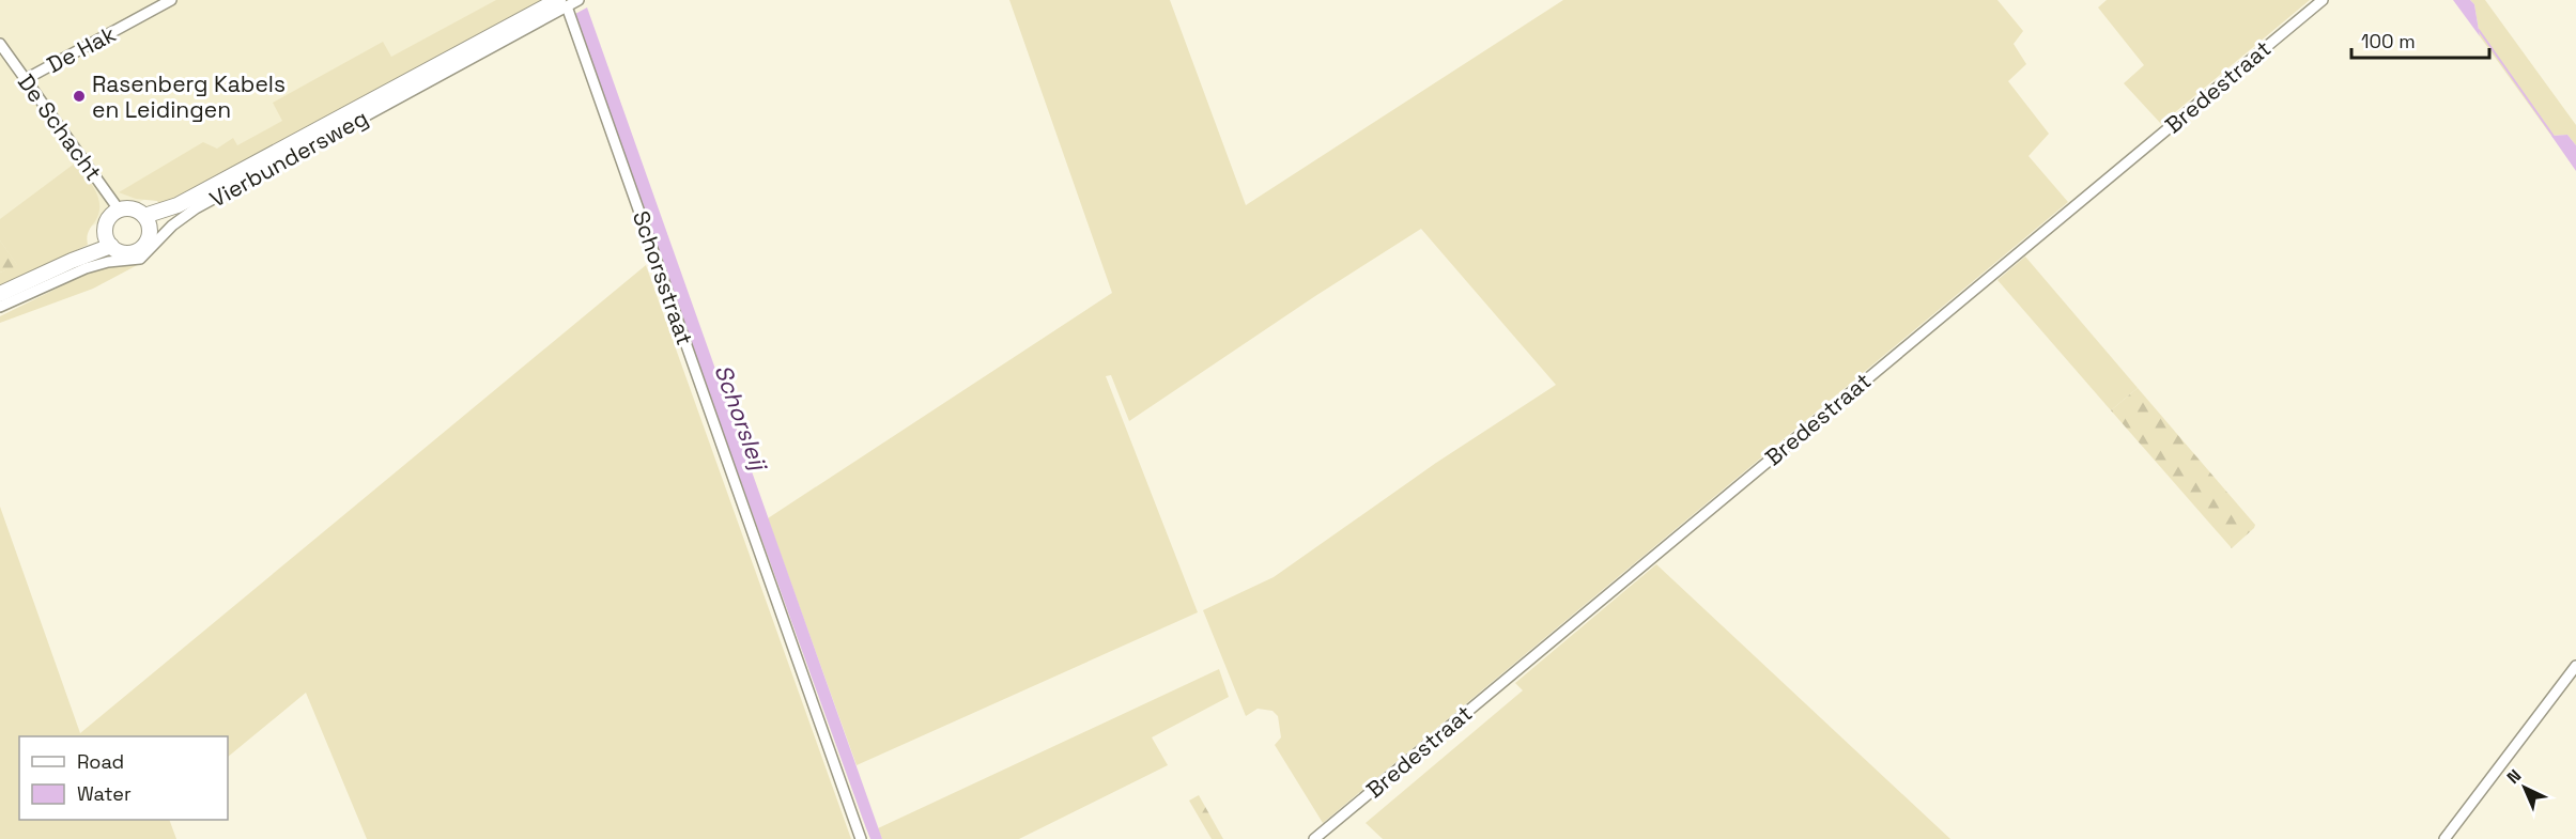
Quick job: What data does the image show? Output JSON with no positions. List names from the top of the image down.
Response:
{
  "streets": {
    "main road": ["Vierbundersweg"],
    "street": [
      "De Hak",
      "Bredestraat",
      "De Schacht",
      "Schorsstraat"
    ]
  },
  "crossings": [
    ["De Hak", "De Schacht"],
    ["De Schacht", "Vierbundersweg"],
    ["Vierbundersweg", "Schorsstraat"]
  ],
  "water": ["Schorsleij"],
  "places": ["Rasenberg Kabels en Leidingen"],
  "legend": ["Road", "Water"],
  "scale_bar": "100 m",
  "north": "top left"
}
